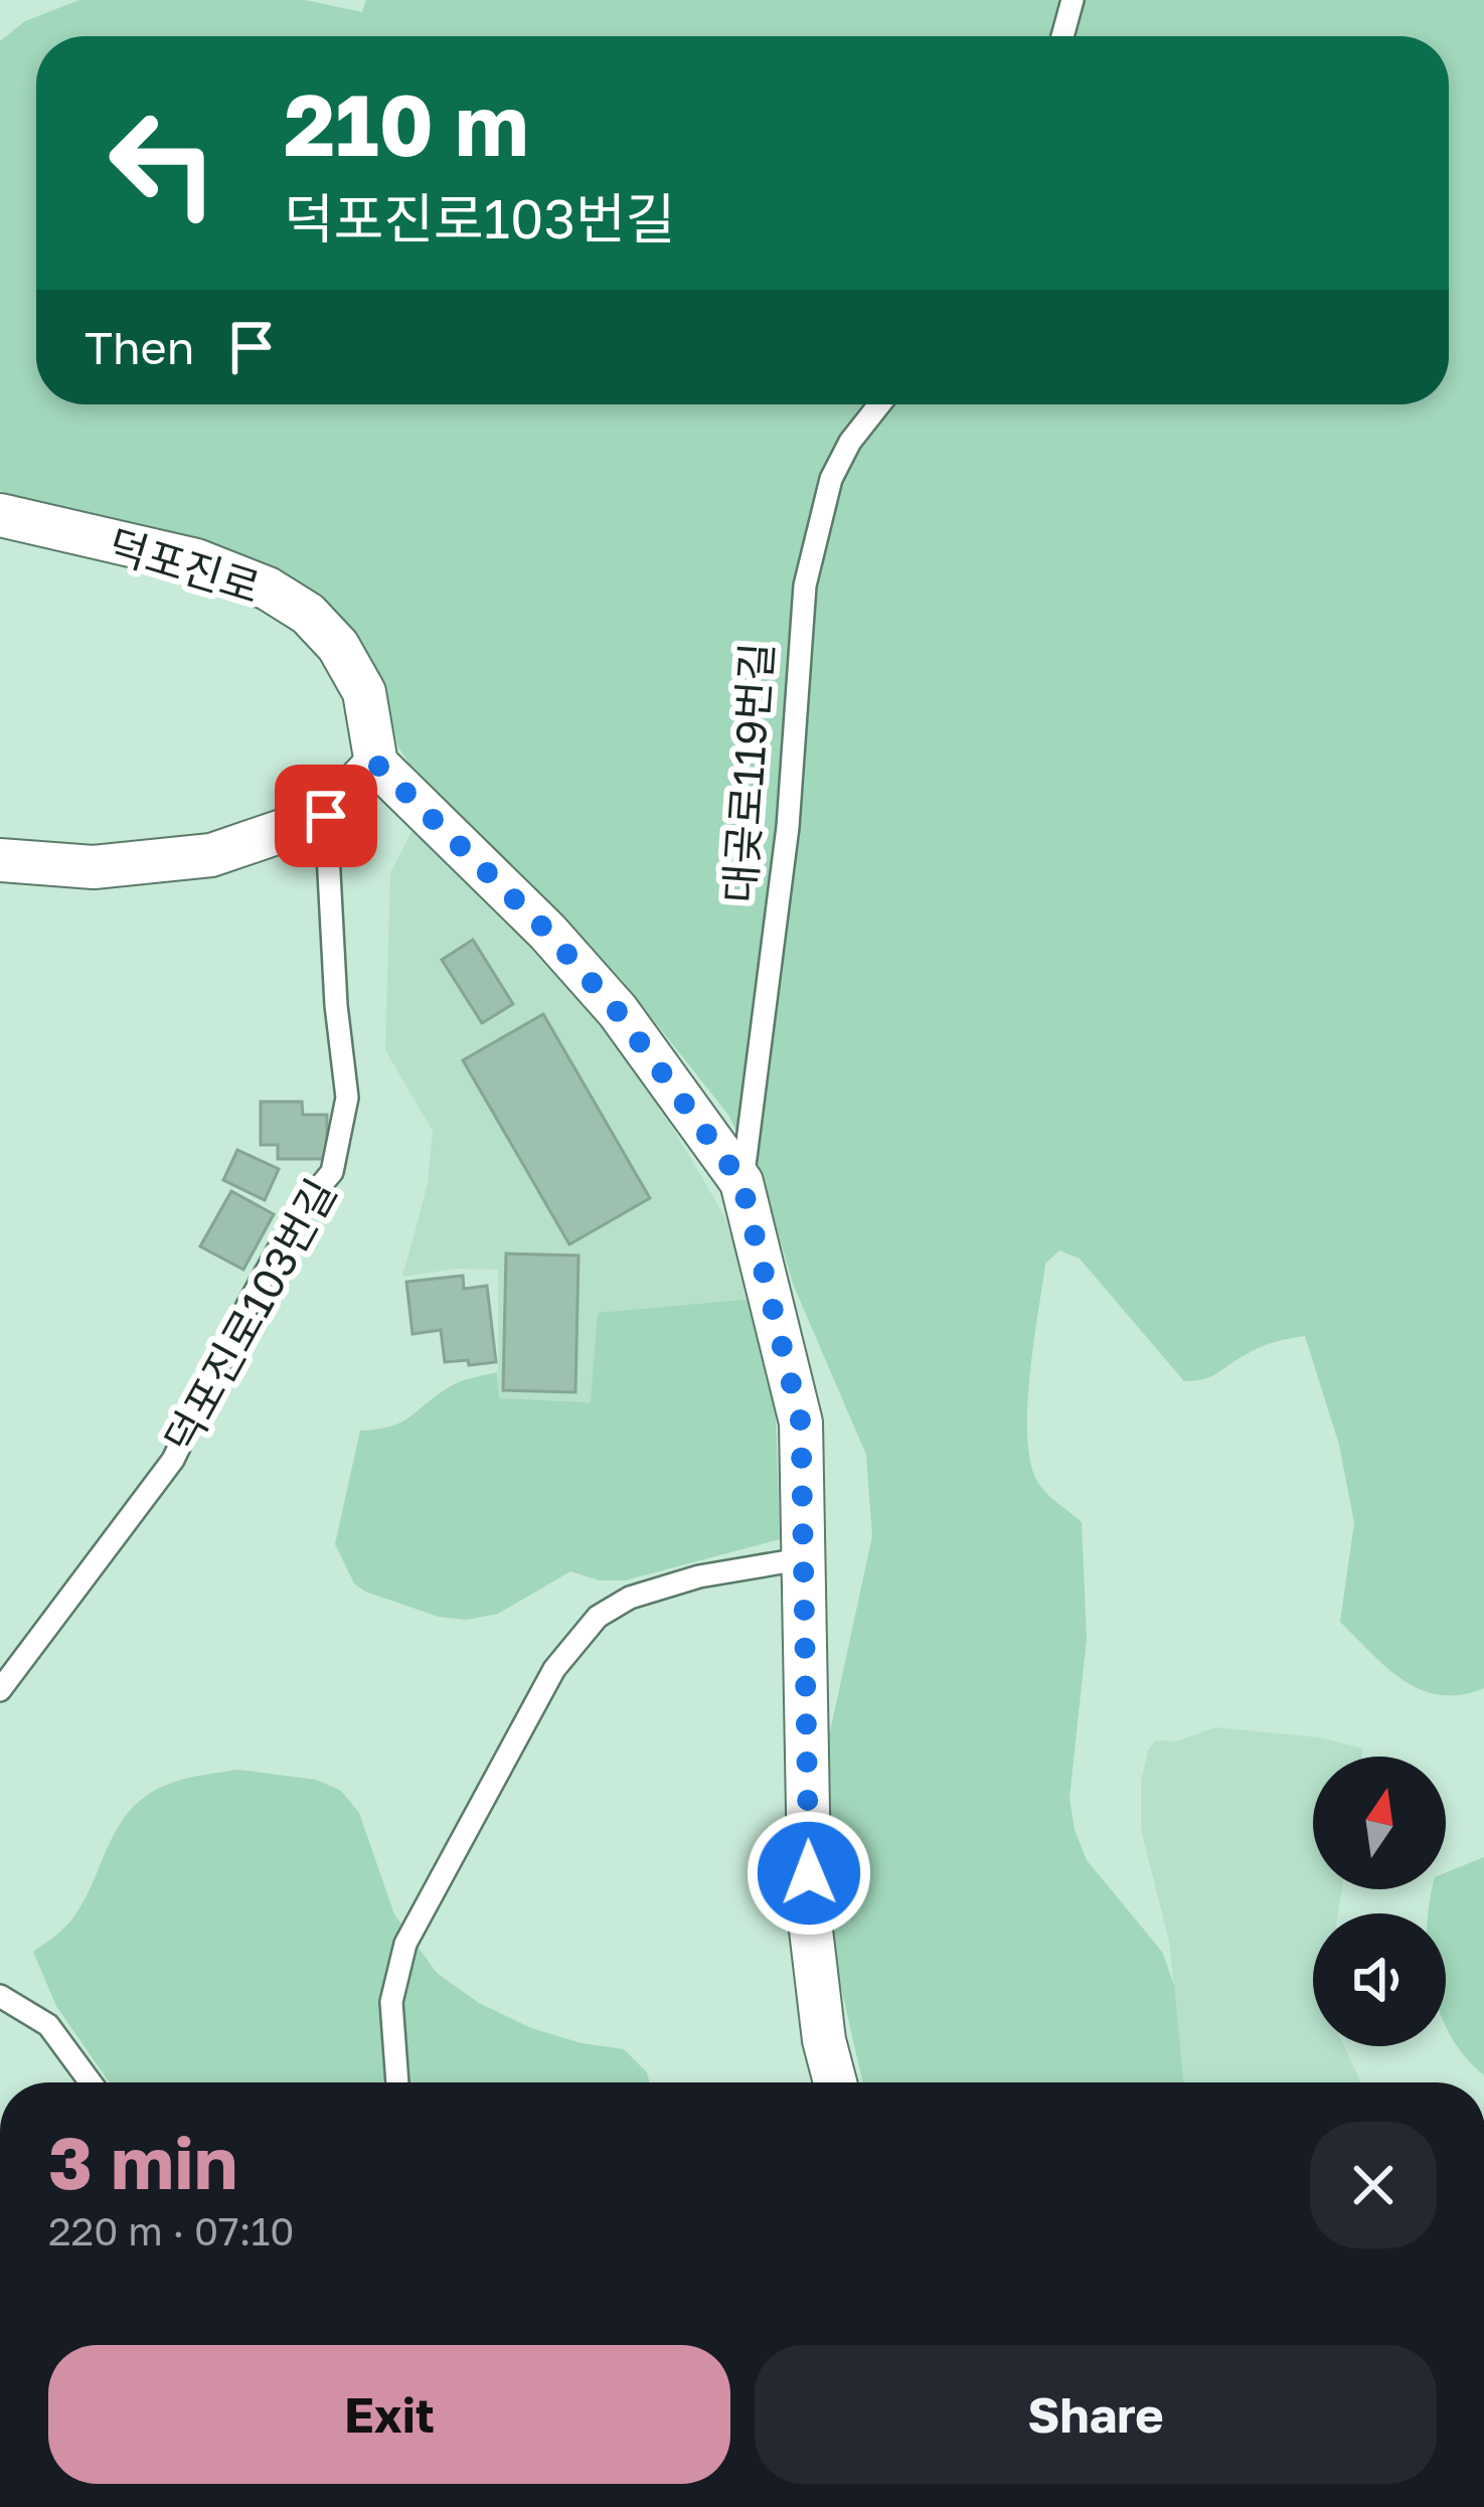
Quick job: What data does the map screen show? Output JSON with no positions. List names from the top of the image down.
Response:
{
  "streets": {
    "street": ["덕포진로"],
    "lane": ["대곶로119번길", "덕포진로103번길"]
  },
  "north": "top",
  "page": {
    "turn": ["210 m", "덕포진로103번길"],
    "then": "Then",
    "heading": ["3 min", "220 m · 07:10"],
    "buttons": ["Exit", "Share"]
  }
}
